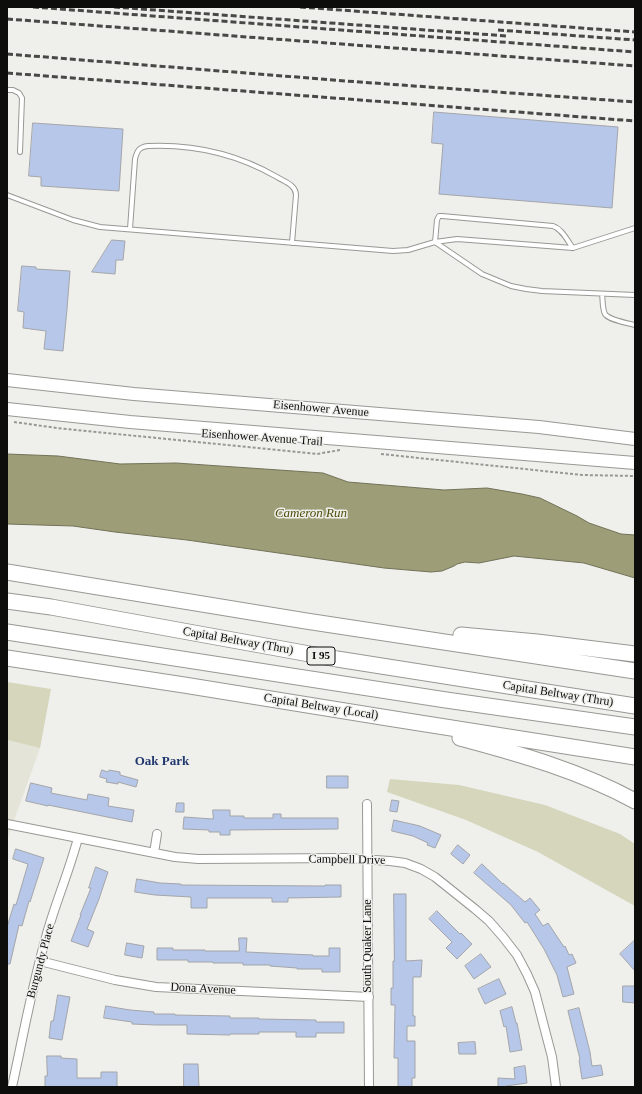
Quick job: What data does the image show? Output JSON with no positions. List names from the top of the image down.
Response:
{
  "streets": {
    "highway": ["Capital Beltway (Thru)", "I 95", "Capital Beltway (Local)"],
    "main road": ["Eisenhower Avenue"],
    "street": [
      "Campbell Drive",
      "South Quaker Lane",
      "Burgundy Place",
      "Dona Avenue"
    ],
    "path": ["Eisenhower Avenue Trail"]
  },
  "crossings": [
    ["Campbell Drive", "South Quaker Lane"],
    ["Campbell Drive", "Burgundy Place"],
    ["South Quaker Lane", "Dona Avenue"],
    ["Burgundy Place", "Dona Avenue"]
  ],
  "districts": ["Oak Park"],
  "water": ["Cameron Run"]
}
